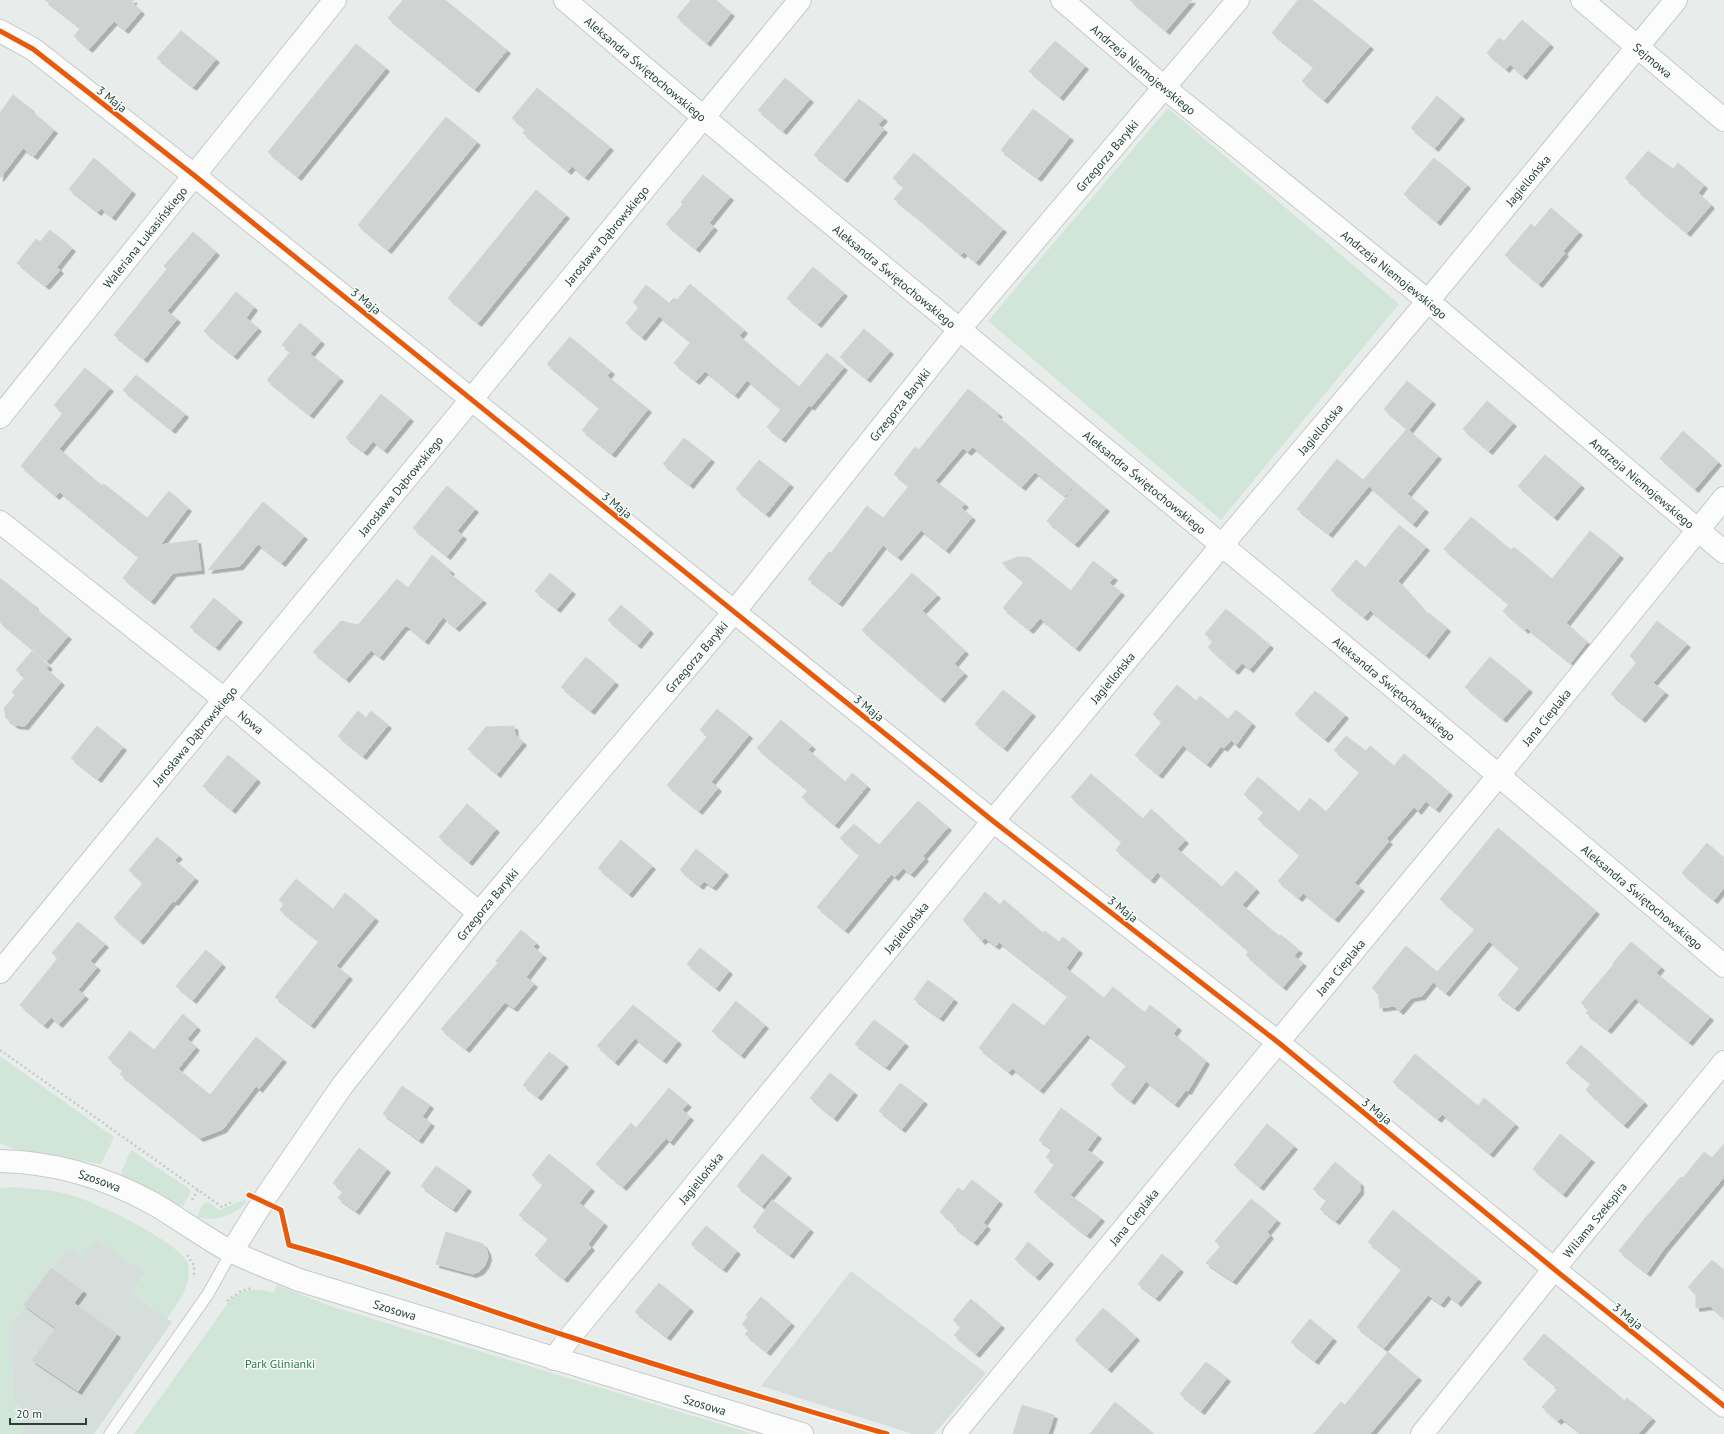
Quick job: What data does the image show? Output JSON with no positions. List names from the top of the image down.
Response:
{
  "streets": {
    "street": [
      "Sejmowa",
      "Aleksandra Świętochowskiego",
      "Andrzeja Niemojewskiego",
      "3 Maja",
      "Grzegorza Baryłki",
      "Jagiellońska",
      "Jarosława Dąbrowskiego",
      "Waleriana Łukasińskiego",
      "Jana Cieplaka",
      "Nowa",
      "Szosowa",
      "Wiliama Szekspira"
    ]
  },
  "crossings": [
    ["Sejmowa", "Jagiellońska"],
    ["Aleksandra Świętochowskiego", "Grzegorza Baryłki"],
    ["Aleksandra Świętochowskiego", "Jagiellońska"],
    ["Aleksandra Świętochowskiego", "Jarosława Dąbrowskiego"],
    ["Aleksandra Świętochowskiego", "Jana Cieplaka"],
    ["Andrzeja Niemojewskiego", "Grzegorza Baryłki"],
    ["Andrzeja Niemojewskiego", "Jagiellońska"],
    ["Andrzeja Niemojewskiego", "Jana Cieplaka"],
    ["3 Maja", "Grzegorza Baryłki"],
    ["3 Maja", "Jagiellońska"],
    ["3 Maja", "Jarosława Dąbrowskiego"],
    ["3 Maja", "Waleriana Łukasińskiego"],
    ["3 Maja", "Jana Cieplaka"],
    ["3 Maja", "Wiliama Szekspira"],
    ["Grzegorza Baryłki", "Nowa"],
    ["Grzegorza Baryłki", "Szosowa"],
    ["Jagiellońska", "Szosowa"],
    ["Jarosława Dąbrowskiego", "Nowa"]
  ],
  "parks": ["Park Glinianki"],
  "scale_bar": "20 m"
}
